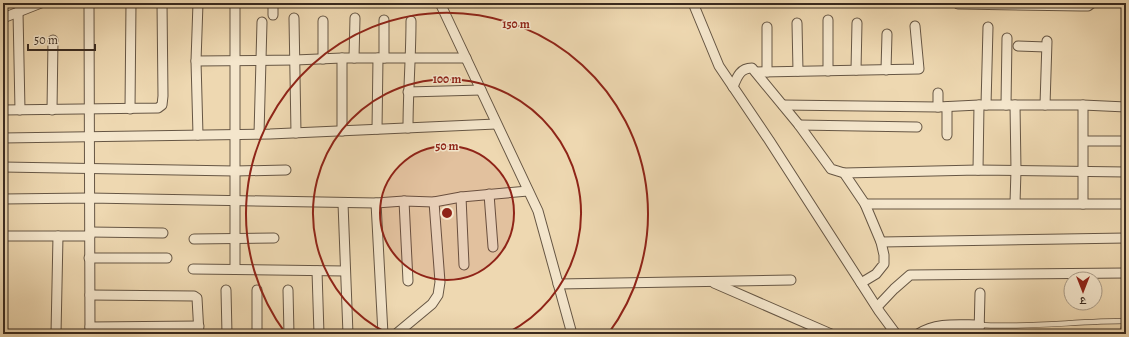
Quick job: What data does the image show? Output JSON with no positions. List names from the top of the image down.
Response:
{
  "scale_bar": "50 m",
  "north": "bottom",
  "rings": ["150 m", "100 m", "50 m"]
}
